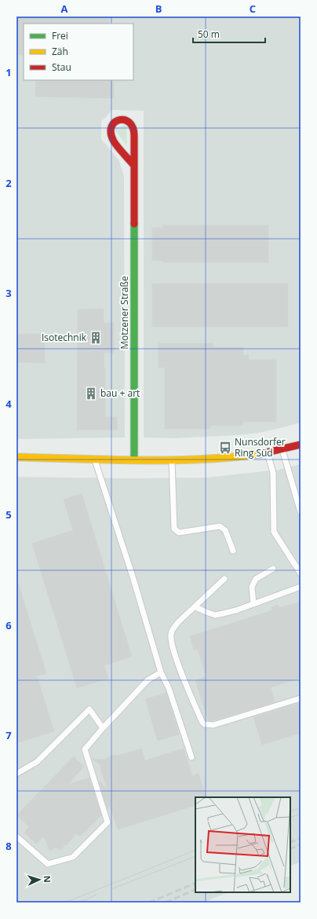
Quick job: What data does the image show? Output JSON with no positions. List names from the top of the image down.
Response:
{
  "streets": {
    "street": ["Motzener Straße"]
  },
  "places": {
    "building": ["Isotechnik", "bau + art"],
    "bus stop": ["Nunsdorfer Ring Süd"]
  },
  "legend": ["Frei", "Zäh", "Stau"],
  "scale_bar": "50 m",
  "north": "right",
  "grid": {
    "columns": ["A", "B", "C"],
    "rows": [
      "1",
      "2",
      "3",
      "4",
      "5",
      "6",
      "7",
      "8"
    ]
  }
}
